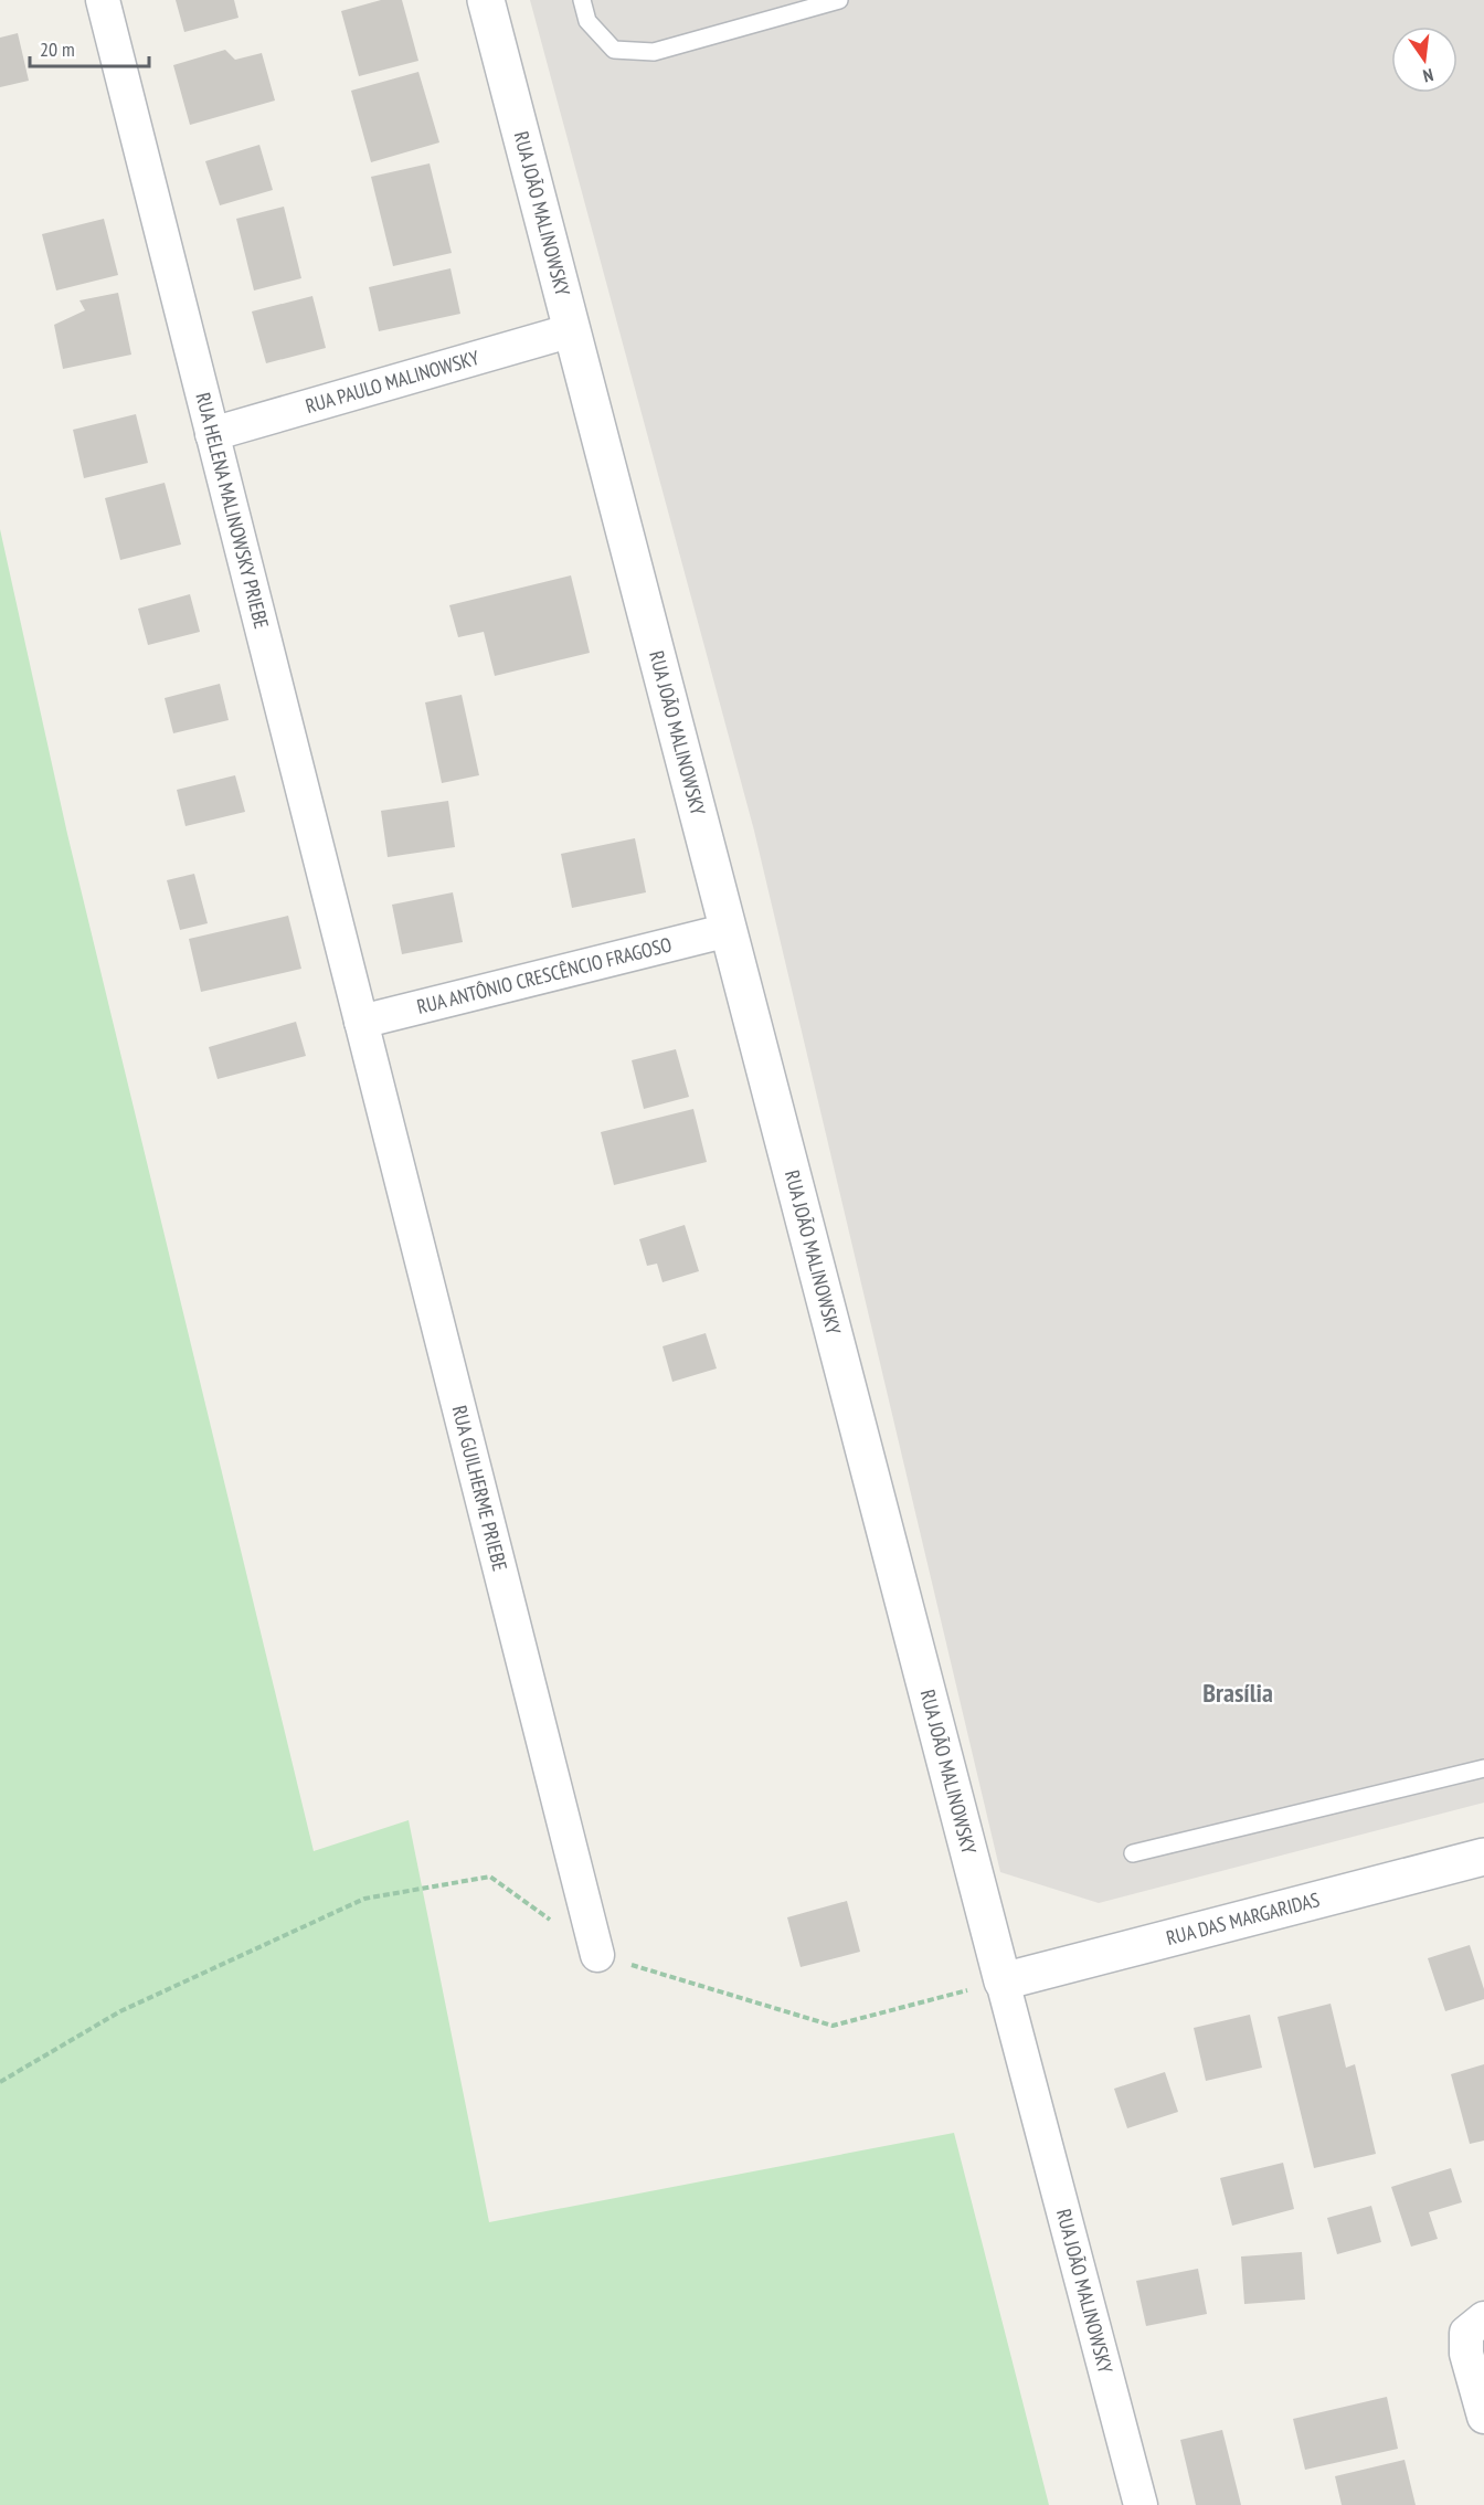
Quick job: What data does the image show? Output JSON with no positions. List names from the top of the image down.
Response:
{
  "streets": {
    "street": [
      "RUA JOÃO MALINOWSKY",
      "RUA PAULO MALINOWSKY",
      "RUA HELENA MALINOWSKY PRIEBE",
      "RUA ANTÔNIO CRESCÊNCIO FRAGOSO",
      "RUA GUILHERME PRIEBE",
      "RUA DAS MARGARIDAS"
    ]
  },
  "crossings": [
    ["RUA JOÃO MALINOWSKY", "RUA PAULO MALINOWSKY"],
    ["RUA JOÃO MALINOWSKY", "RUA ANTÔNIO CRESCÊNCIO FRAGOSO"],
    ["RUA JOÃO MALINOWSKY", "RUA DAS MARGARIDAS"],
    ["RUA PAULO MALINOWSKY", "RUA HELENA MALINOWSKY PRIEBE"],
    ["RUA HELENA MALINOWSKY PRIEBE", "RUA ANTÔNIO CRESCÊNCIO FRAGOSO"],
    ["RUA HELENA MALINOWSKY PRIEBE", "RUA GUILHERME PRIEBE"],
    ["RUA ANTÔNIO CRESCÊNCIO FRAGOSO", "RUA GUILHERME PRIEBE"]
  ],
  "districts": ["Brasília"],
  "scale_bar": "20 m",
  "north": "bottom"
}
